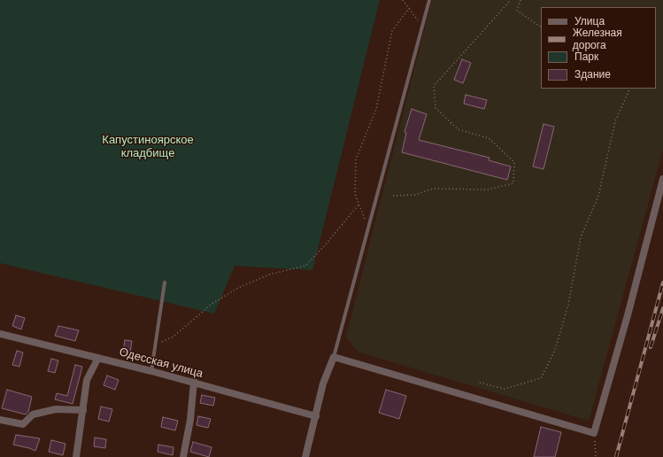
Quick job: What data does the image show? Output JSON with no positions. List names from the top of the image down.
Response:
{
  "streets": {
    "street": ["Одесская улица"]
  },
  "parks": ["Капустиноярское кладбище"],
  "legend": [
    "Улица",
    "Железная дорога",
    "Парк",
    "Здание"
  ]
}
